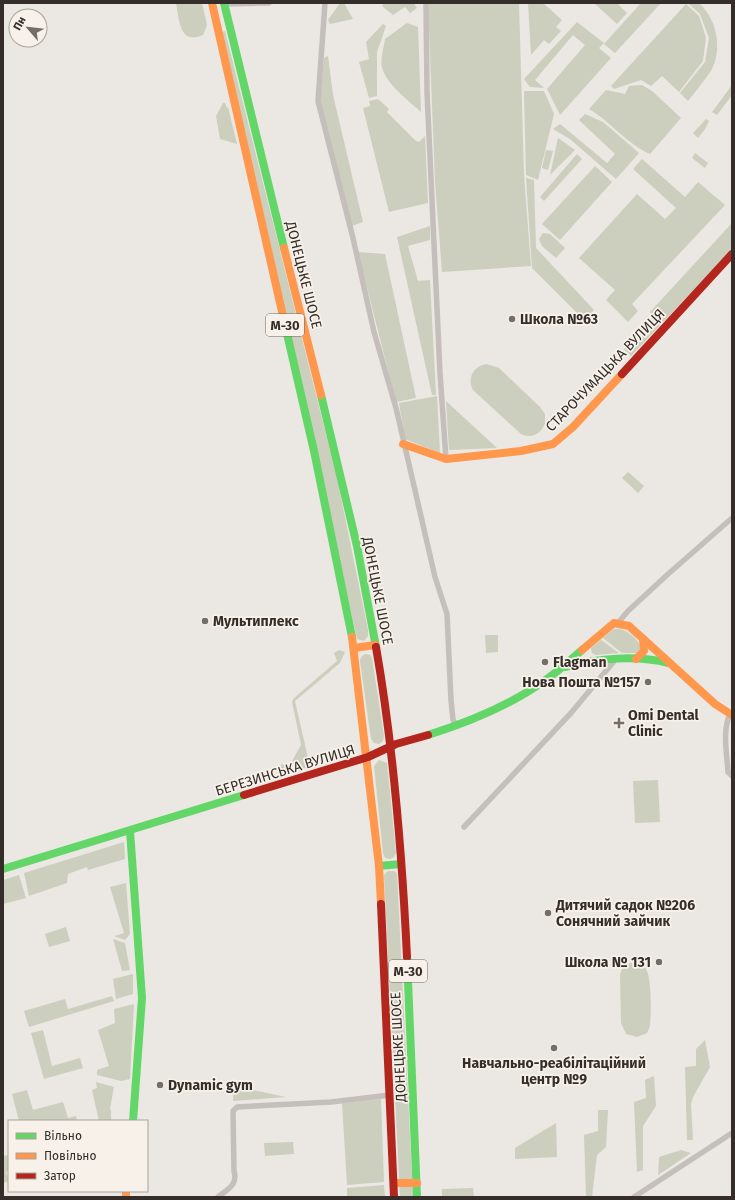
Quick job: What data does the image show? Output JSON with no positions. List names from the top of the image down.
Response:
{
  "streets": {
    "main road": [
      "ДОНЕЦЬКЕ ШОСЕ",
      "М-30",
      "СТАРОЧУМАЦЬКА ВУЛИЦЯ",
      "БЕРЕЗИНСЬКА ВУЛИЦЯ"
    ]
  },
  "crossings": [
    ["ДОНЕЦЬКЕ ШОСЕ", "БЕРЕЗИНСЬКА ВУЛИЦЯ"]
  ],
  "places": {
    "other": [
      "Школа №63",
      "Мультиплекс",
      "Flagman",
      "Нова Пошта №157",
      "Дитячий садок №206 Сонячний зайчик",
      "Школа № 131",
      "Навчально-реабілітаційний центр №9",
      "Dynamic gym"
    ],
    "health": ["Omi Dental Clinic"]
  },
  "legend": ["Вільно", "Повільно", "Затор"],
  "north": "top left"
}
